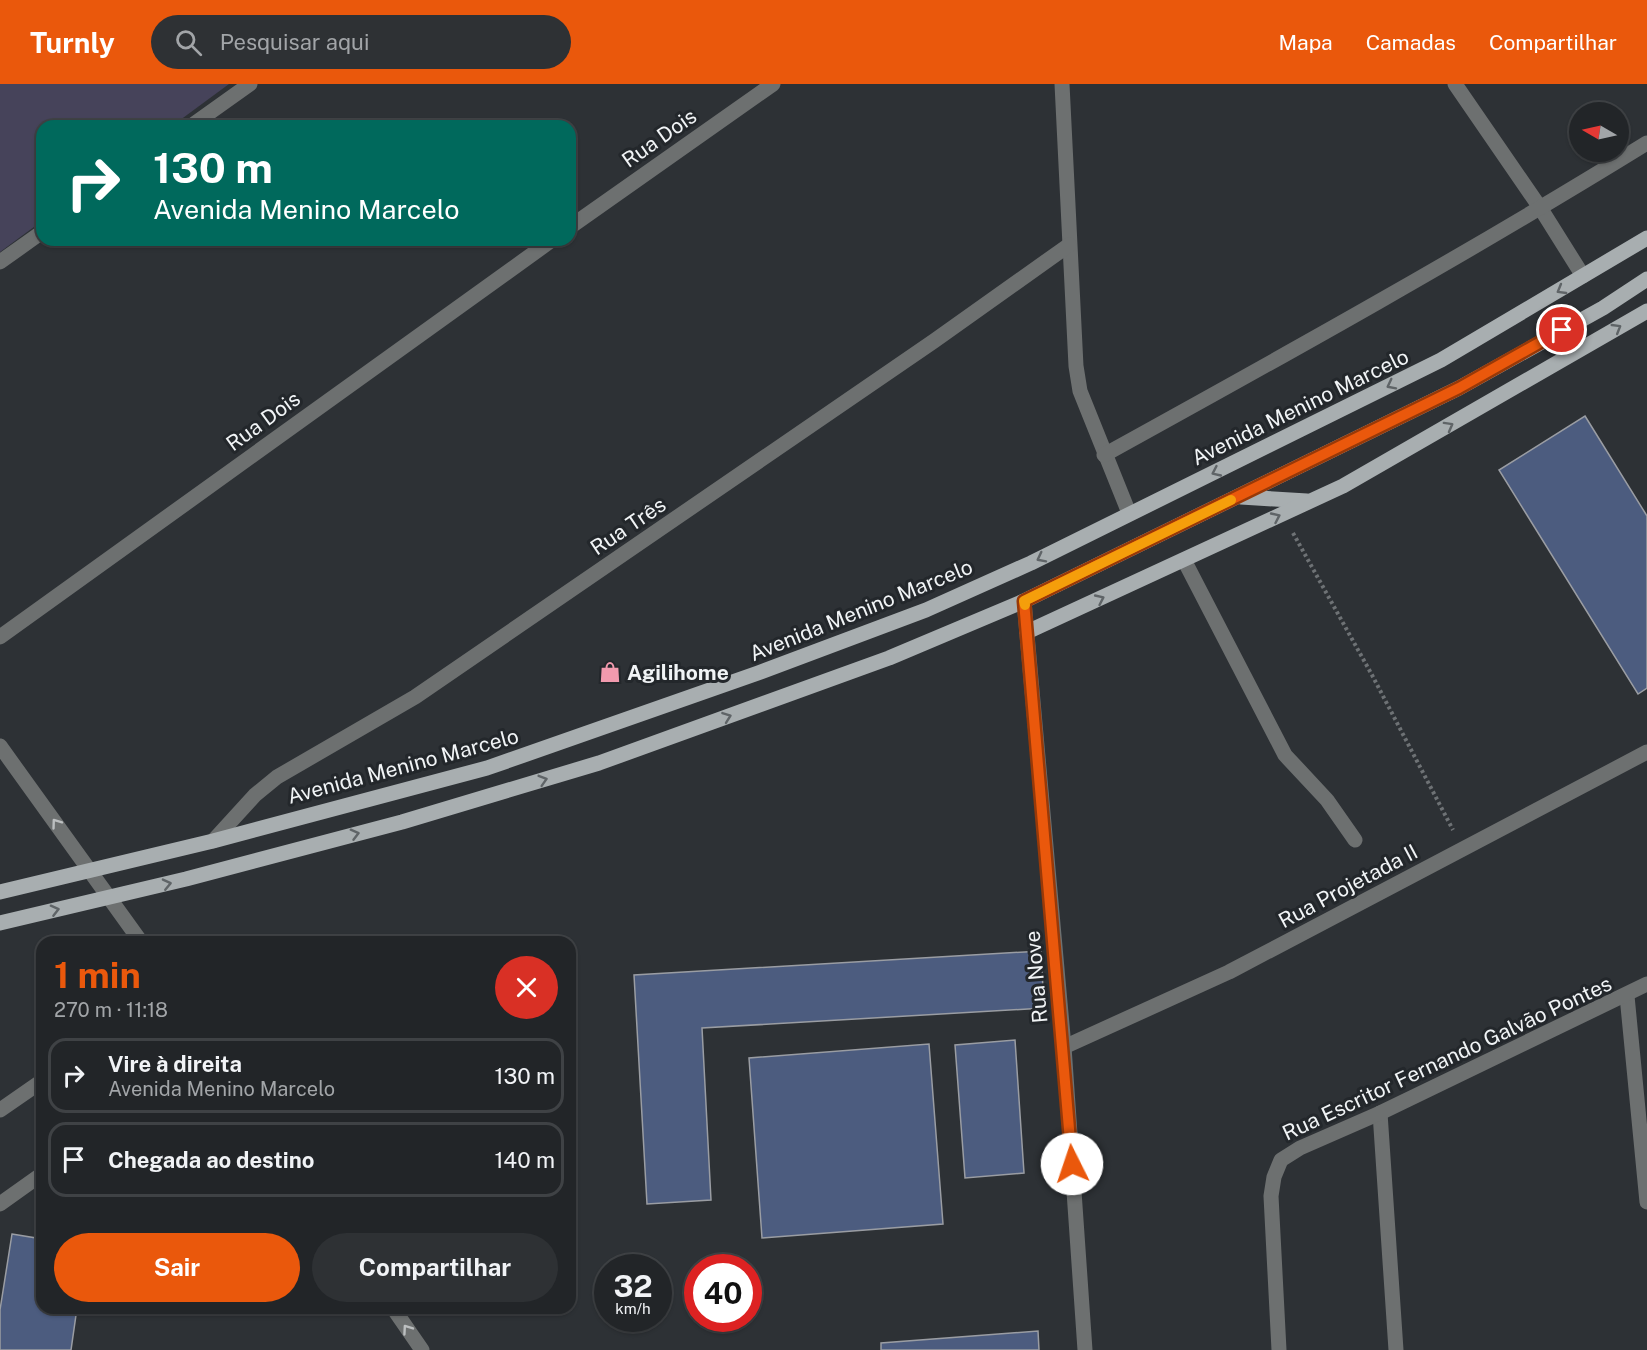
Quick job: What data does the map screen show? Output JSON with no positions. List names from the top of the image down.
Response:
{
  "streets": {
    "main road": ["Avenida Menino Marcelo"],
    "street": [
      "Rua Dois",
      "Rua Três",
      "Rua Projetada II",
      "Rua Nove",
      "Rua Escritor Fernando Galvão Pontes"
    ]
  },
  "crossings": [
    ["Avenida Menino Marcelo", "Rua Três"],
    ["Rua Projetada II", "Rua Nove"]
  ],
  "places": {
    "shop": ["Agilihome"]
  },
  "north": "left",
  "page": {
    "header": "Turnly",
    "search": "Pesquisar aqui",
    "nav": ["Mapa", "Camadas", "Compartilhar"],
    "turn": ["130 m", "Avenida Menino Marcelo"],
    "heading": ["1 min", "270 m · 11:18"],
    "list": [
      {
        "name": "Vire à direita",
        "note": "Avenida Menino Marcelo",
        "value": "130 m"
      },
      {
        "name": "Chegada ao destino",
        "value": "140 m"
      }
    ],
    "buttons": ["Sair", "Compartilhar"],
    "speed": "32 km/h",
    "limit": "40"
  }
}
